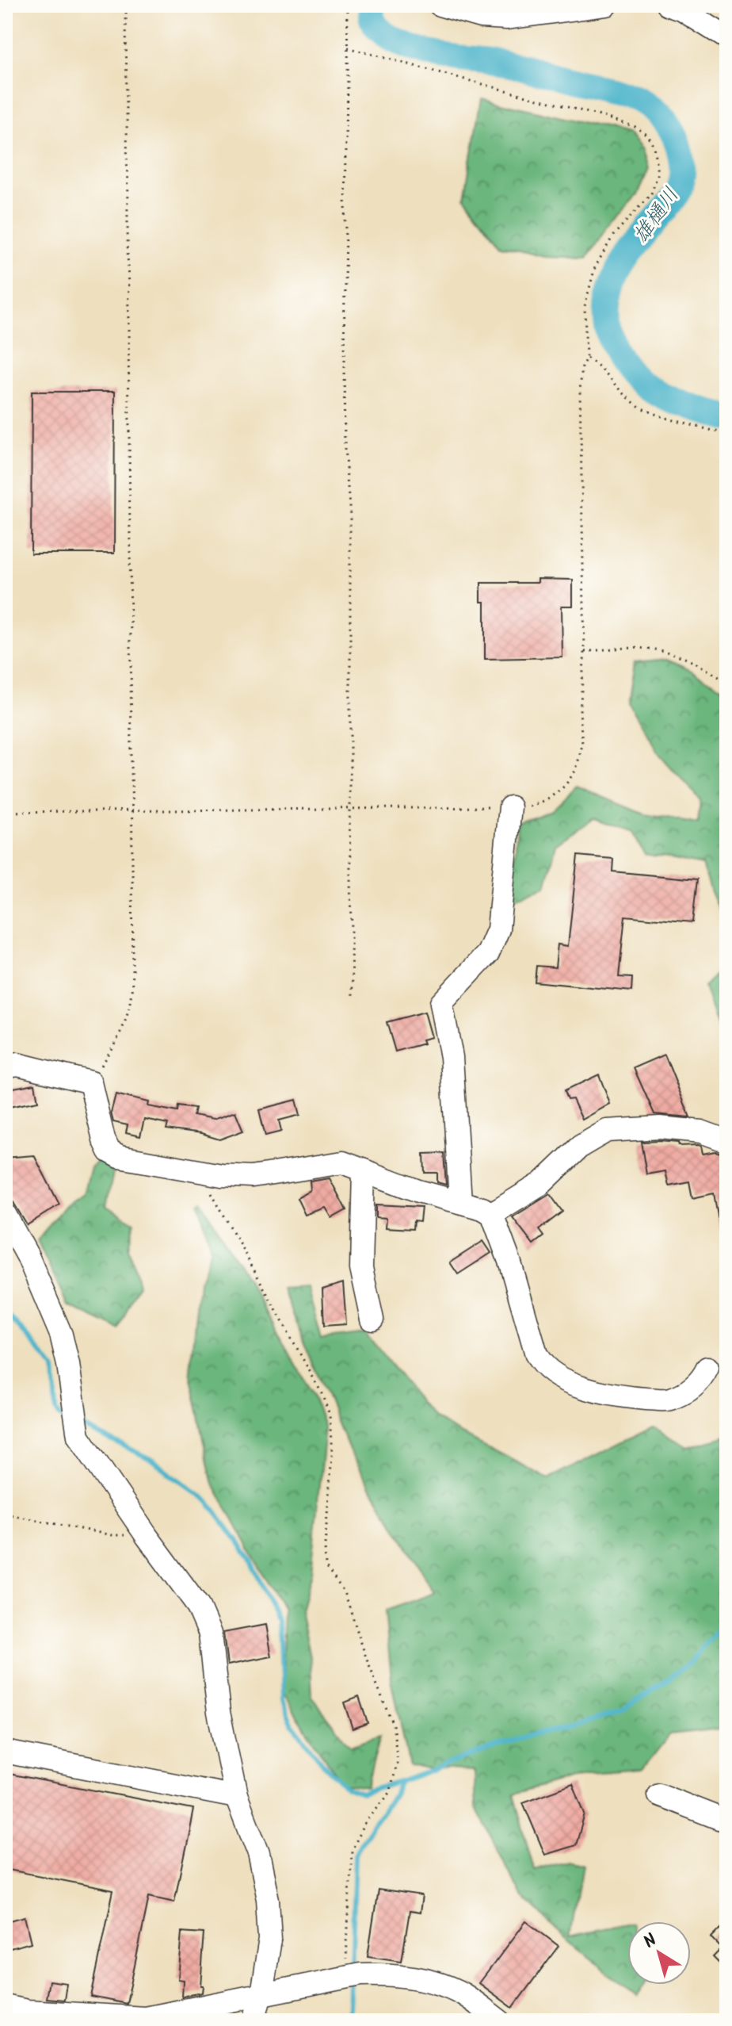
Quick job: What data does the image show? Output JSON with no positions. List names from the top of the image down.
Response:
{
  "water": ["雄樋川"],
  "north": "top left"
}
